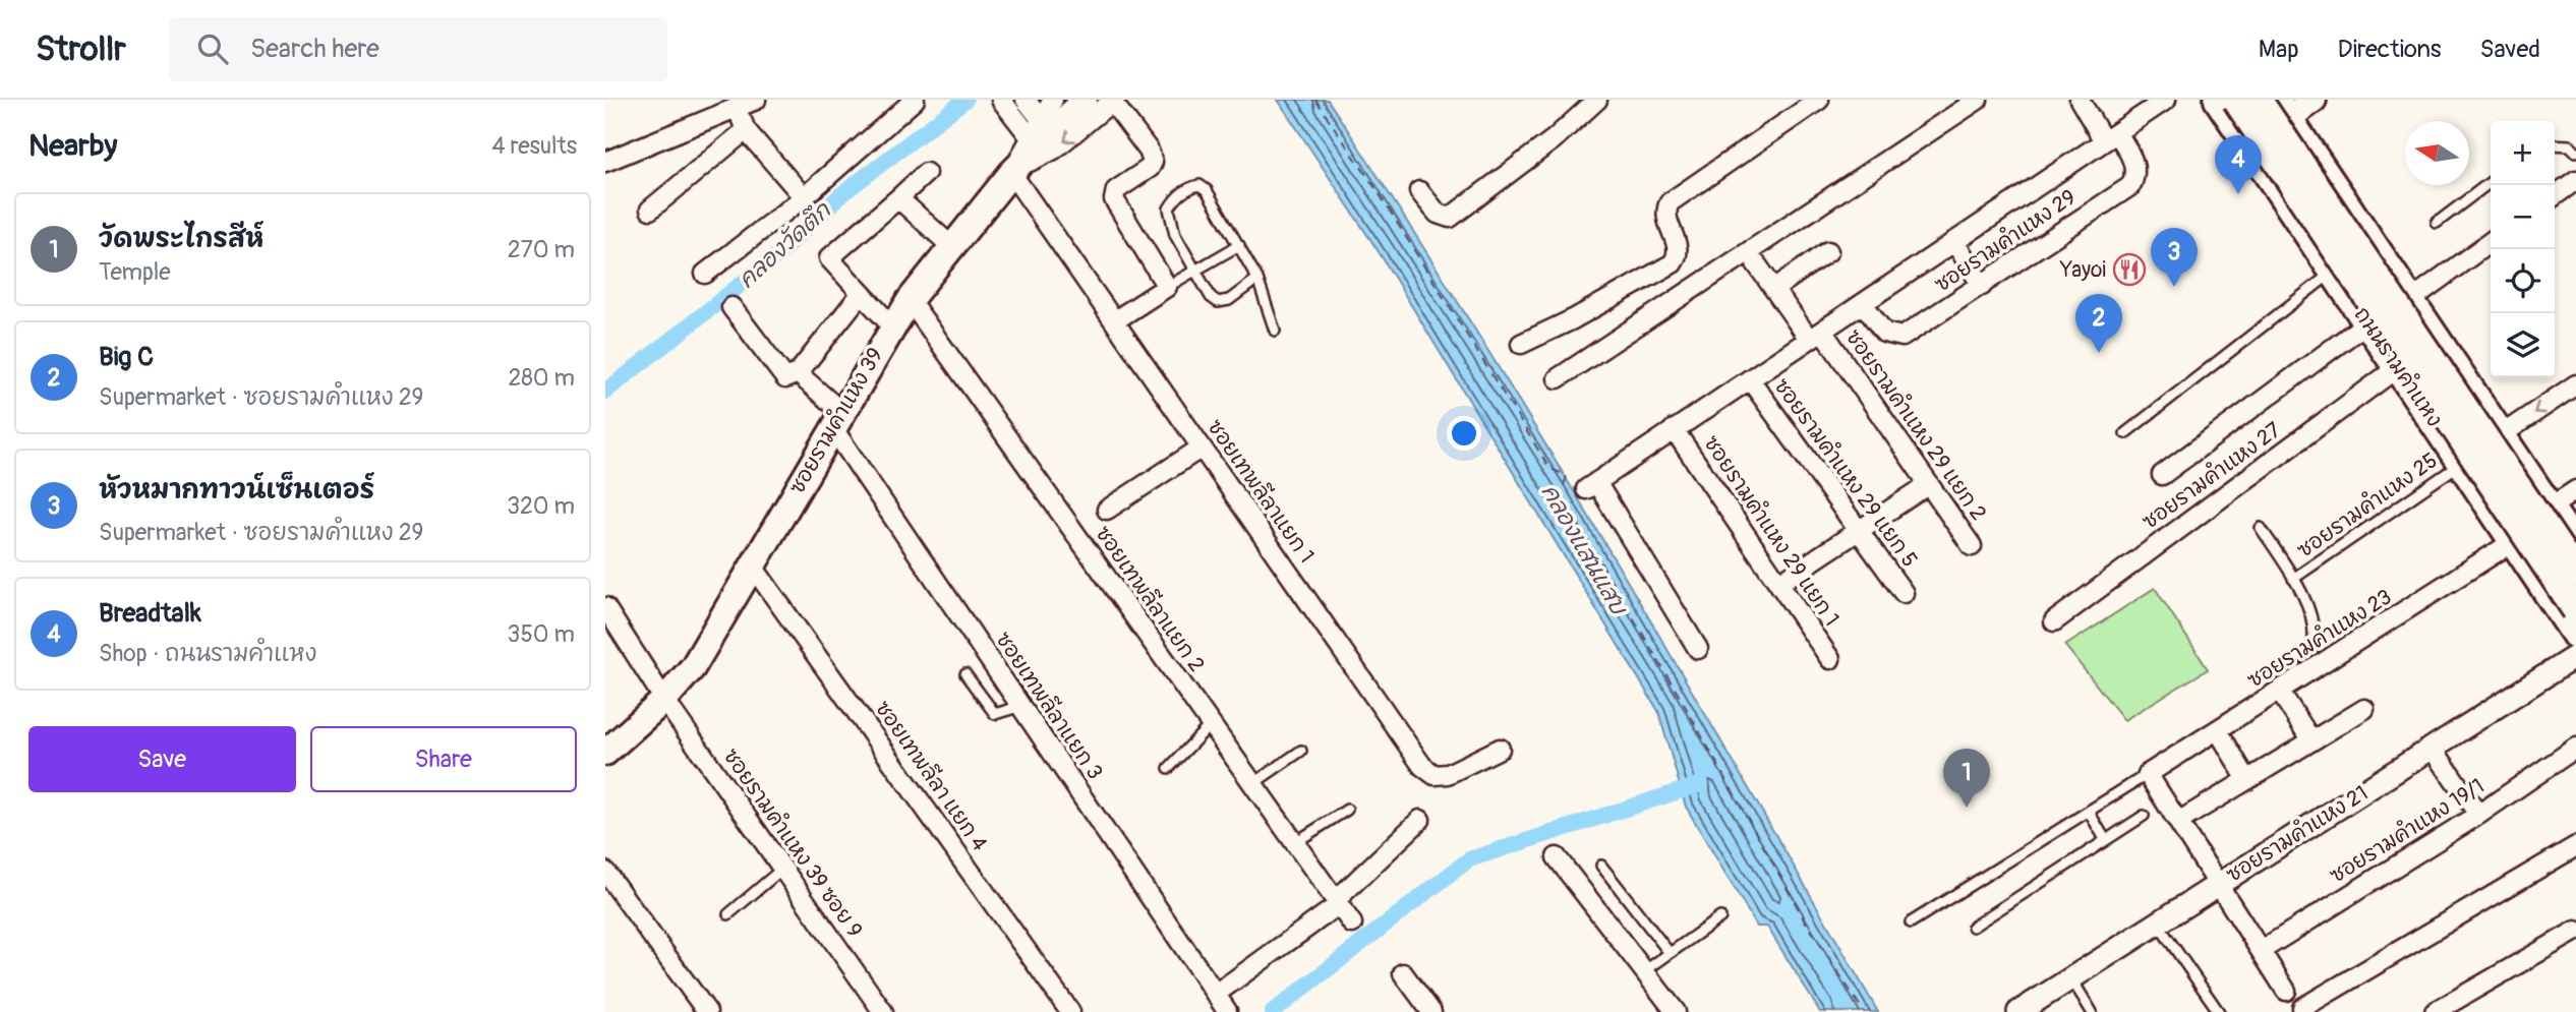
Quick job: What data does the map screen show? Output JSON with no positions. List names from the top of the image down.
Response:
{
  "streets": {
    "main road": ["ถนนรามคำแหง", "ซอยรามคำแหง 39"],
    "street": [
      "ซอยรามคำแหง 29",
      "ซอยรามคำแหง 29 แยก 2",
      "ซอยรามคำแหง 29 แยก 5",
      "ซอยรามคำแหง 27",
      "ซอยเทพลีลาแยก 1",
      "ซอยรามคำแหง 29 แยก 1",
      "ซอยเทพลีลาแยก 2",
      "ซอยรามคำแหง 23",
      "ซอยเทพลีลาแยก 3",
      "ซอยเทพลีลา แยก 4",
      "ซอยรามคำแหง 19/1",
      "ซอยรามคำแหง 21",
      "ซอยรามคำแหง 39 ซอย 9"
    ],
    "lane": ["ซอยรามคำแหง 25"]
  },
  "crossings": [
    ["ซอยรามคำแหง 29", "ซอยรามคำแหง 29 แยก 2"],
    ["ซอยรามคำแหง 29", "ซอยรามคำแหง 29 แยก 5"],
    ["ซอยรามคำแหง 29", "ซอยรามคำแหง 29 แยก 1"],
    ["ถนนรามคำแหง", "ซอยรามคำแหง 27"],
    ["ถนนรามคำแหง", "ซอยรามคำแหง 25"],
    ["ถนนรามคำแหง", "ซอยรามคำแหง 23"],
    ["ซอยรามคำแหง 39", "ซอยเทพลีลาแยก 1"],
    ["ซอยรามคำแหง 39", "ซอยเทพลีลาแยก 2"],
    ["ซอยรามคำแหง 39", "ซอยเทพลีลาแยก 3"],
    ["ซอยรามคำแหง 39", "ซอยเทพลีลา แยก 4"],
    ["ซอยรามคำแหง 39", "ซอยรามคำแหง 39 ซอย 9"]
  ],
  "water": ["คลองวัดตึก", "คลองแสนแสบ"],
  "places": {
    "restaurant": ["Yayoi"]
  },
  "north": "left",
  "page": {
    "header": "Strollr",
    "search": "Search here",
    "nav": ["Map", "Directions", "Saved"],
    "heading": ["Nearby", "4 results"],
    "map_buttons": ["+", "−"],
    "pins": [
      "4",
      "3",
      "2",
      "1"
    ],
    "list": [
      {
        "mark": "1",
        "name": "วัดพระไกรสีห์",
        "note": "Temple",
        "value": "270 m"
      },
      {
        "mark": "2",
        "name": "Big C",
        "note": "Supermarket · ซอยรามคำแหง 29",
        "value": "280 m"
      },
      {
        "mark": "3",
        "name": "หัวหมากทาวน์เซ็นเตอร์",
        "note": "Supermarket · ซอยรามคำแหง 29",
        "value": "320 m"
      },
      {
        "mark": "4",
        "name": "Breadtalk",
        "note": "Shop · ถนนรามคำแหง",
        "value": "350 m"
      }
    ],
    "buttons": ["Save", "Share"]
  }
}
